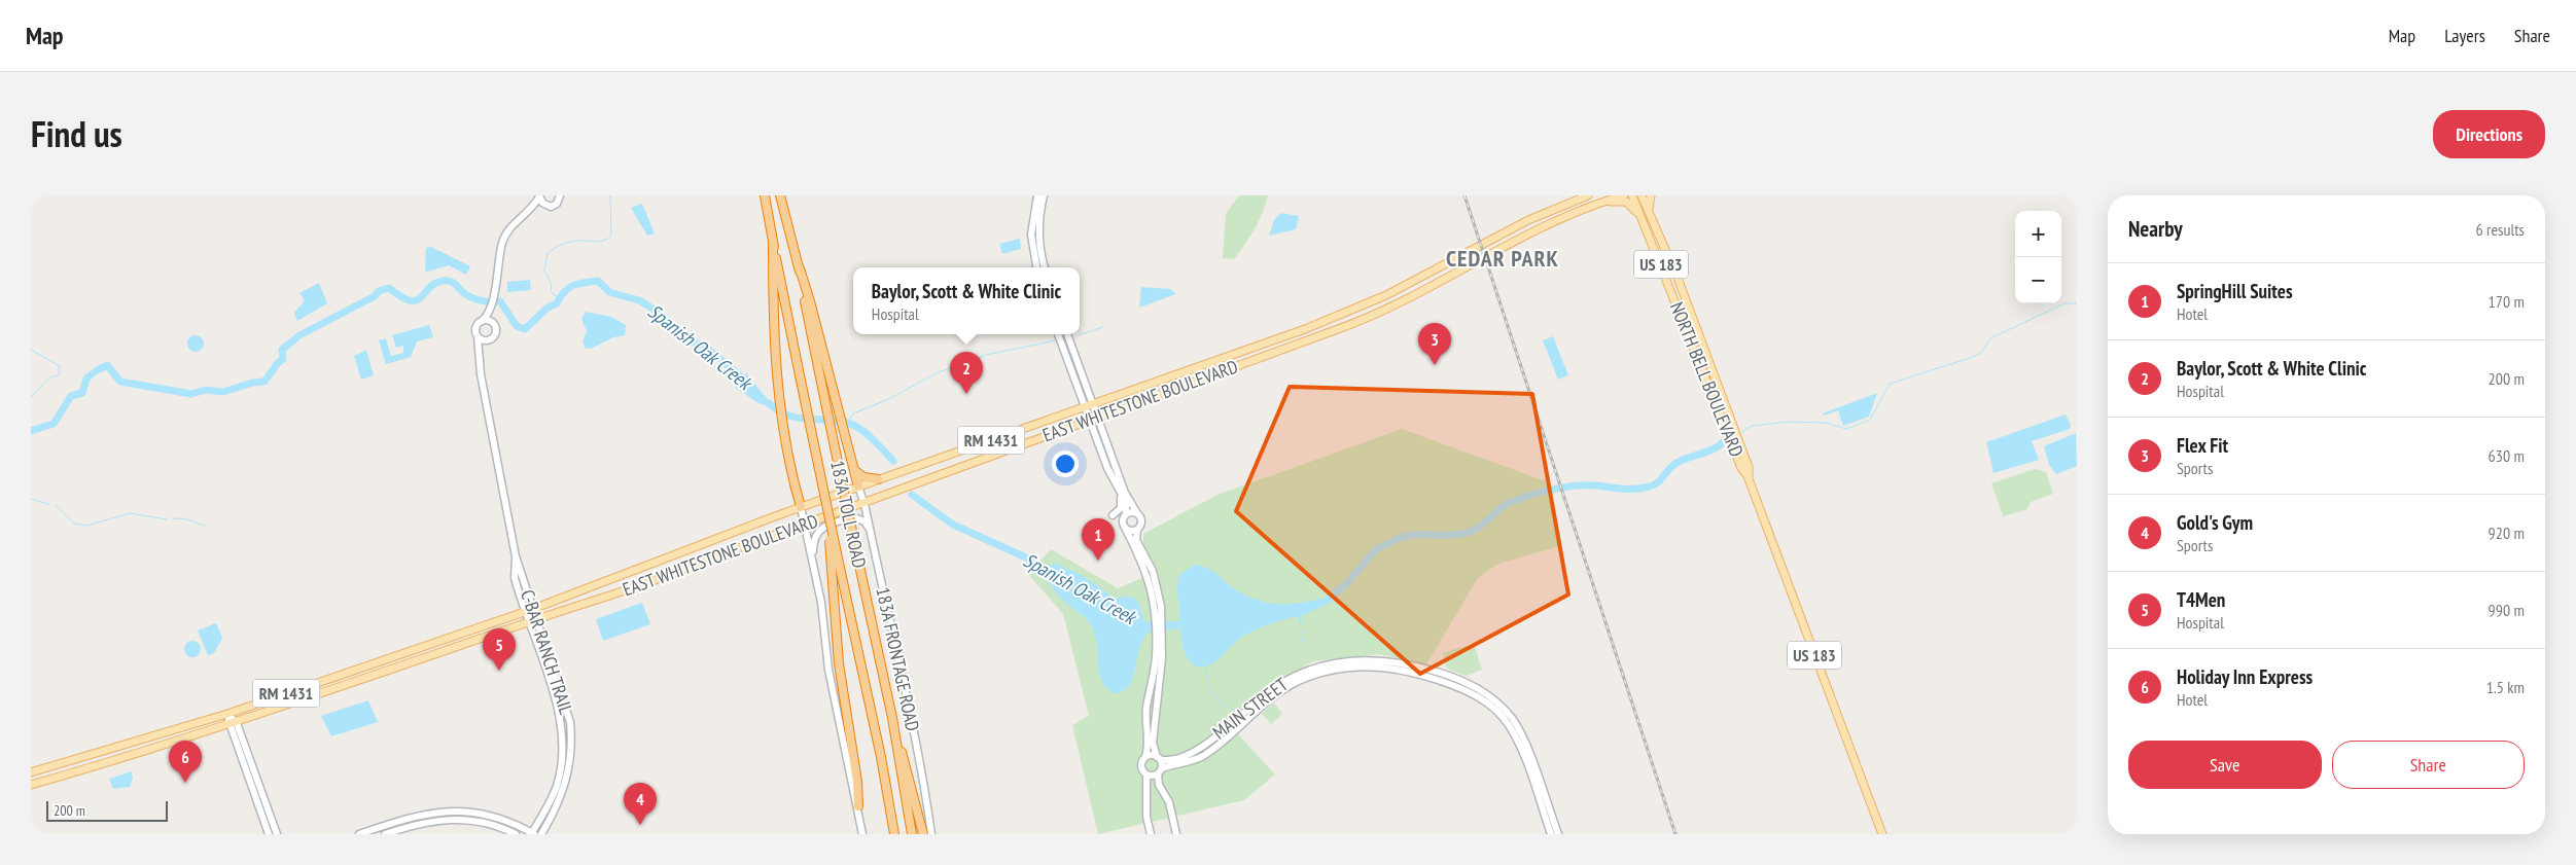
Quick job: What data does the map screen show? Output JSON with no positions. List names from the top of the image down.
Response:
{
  "streets": {
    "highway": ["183A TOLL ROAD"],
    "main road": [
      "US 183",
      "NORTH BELL BOULEVARD",
      "EAST WHITESTONE BOULEVARD",
      "RM 1431"
    ],
    "street": ["C-BAR RANCH TRAIL", "183A FRONTAGE ROAD", "MAIN STREET"]
  },
  "crossings": [
    ["EAST WHITESTONE BOULEVARD", "C-BAR RANCH TRAIL"],
    ["EAST WHITESTONE BOULEVARD", "183A FRONTAGE ROAD"]
  ],
  "districts": ["CEDAR PARK"],
  "water": ["Spanish Oak Creek"],
  "scale_bar": "200 m",
  "page": {
    "header": "Map",
    "nav": ["Map", "Layers", "Share"],
    "title": "Find us",
    "buttons": [
      "Directions",
      ["Save", "Share"]
    ],
    "heading": ["Nearby", "6 results"],
    "map_buttons": ["+", "−"],
    "list": [
      {
        "mark": "1",
        "name": "SpringHill Suites",
        "note": "Hotel",
        "value": "170 m"
      },
      {
        "mark": "2",
        "name": "Baylor, Scott & White Clinic",
        "note": "Hospital",
        "value": "200 m"
      },
      {
        "mark": "3",
        "name": "Flex Fit",
        "note": "Sports",
        "value": "630 m"
      },
      {
        "mark": "4",
        "name": "Gold's Gym",
        "note": "Sports",
        "value": "920 m"
      },
      {
        "mark": "5",
        "name": "T4Men",
        "note": "Hospital",
        "value": "990 m"
      },
      {
        "mark": "6",
        "name": "Holiday Inn Express",
        "note": "Hotel",
        "value": "1.5 km"
      }
    ],
    "popup": ["Baylor, Scott & White Clinic", "Hospital"],
    "pins": [
      "3",
      "2",
      "1",
      "5",
      "6",
      "4"
    ],
    "scale": "200 m"
  }
}
